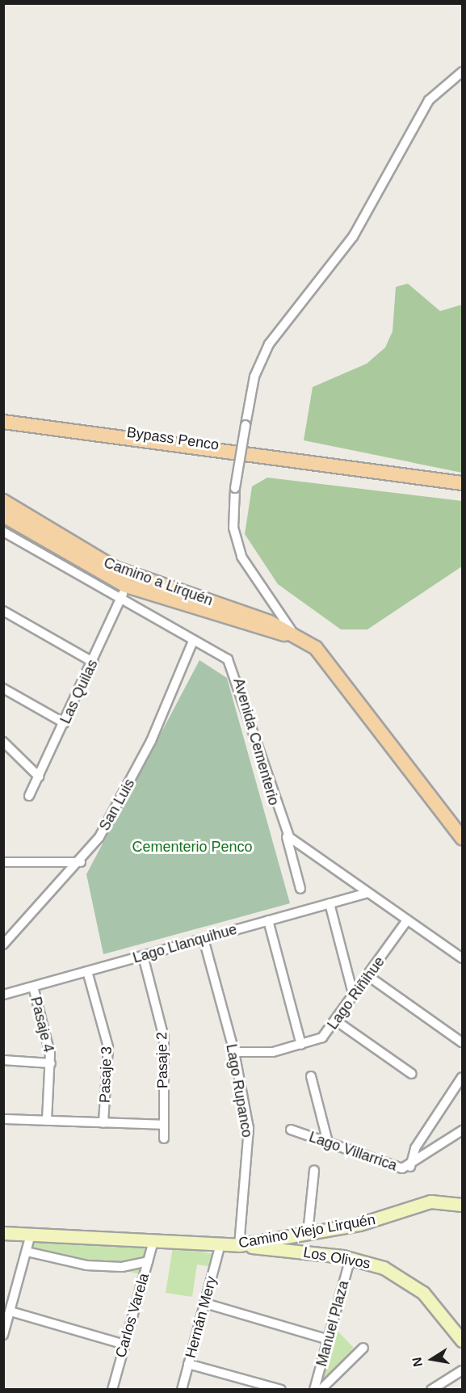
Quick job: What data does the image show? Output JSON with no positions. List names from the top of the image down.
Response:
{
  "streets": {
    "main road": ["Bypass Penco", "Camino a Lirquén"],
    "street": [
      "Las Quilas",
      "Avenida Cementerio",
      "San Luis",
      "Lago Llanquihue",
      "Lago Riñihue",
      "Pasaje 4",
      "Pasaje 2",
      "Pasaje 3",
      "Lago Rupanco",
      "Lago Villarrica",
      "Camino Viejo Lirquén",
      "Los Olivos",
      "Carlos Varela",
      "Hernán Mery",
      "Manuel Plaza"
    ]
  },
  "crossings": [
    ["Camino a Lirquén", "Las Quilas"],
    ["Camino a Lirquén", "Avenida Cementerio"],
    ["Las Quilas", "Avenida Cementerio"],
    ["Avenida Cementerio", "San Luis"],
    ["Avenida Cementerio", "Lago Llanquihue"],
    ["Avenida Cementerio", "Lago Riñihue"],
    ["Lago Llanquihue", "Pasaje 4"],
    ["Lago Llanquihue", "Pasaje 2"],
    ["Lago Llanquihue", "Pasaje 3"],
    ["Lago Llanquihue", "Lago Rupanco"],
    ["Lago Riñihue", "Lago Rupanco"],
    ["Lago Rupanco", "Camino Viejo Lirquén"],
    ["Lago Rupanco", "Los Olivos"],
    ["Camino Viejo Lirquén", "Los Olivos"],
    ["Camino Viejo Lirquén", "Carlos Varela"],
    ["Camino Viejo Lirquén", "Hernán Mery"],
    ["Los Olivos", "Manuel Plaza"]
  ],
  "parks": ["Cementerio Penco"],
  "north": "left"
}
